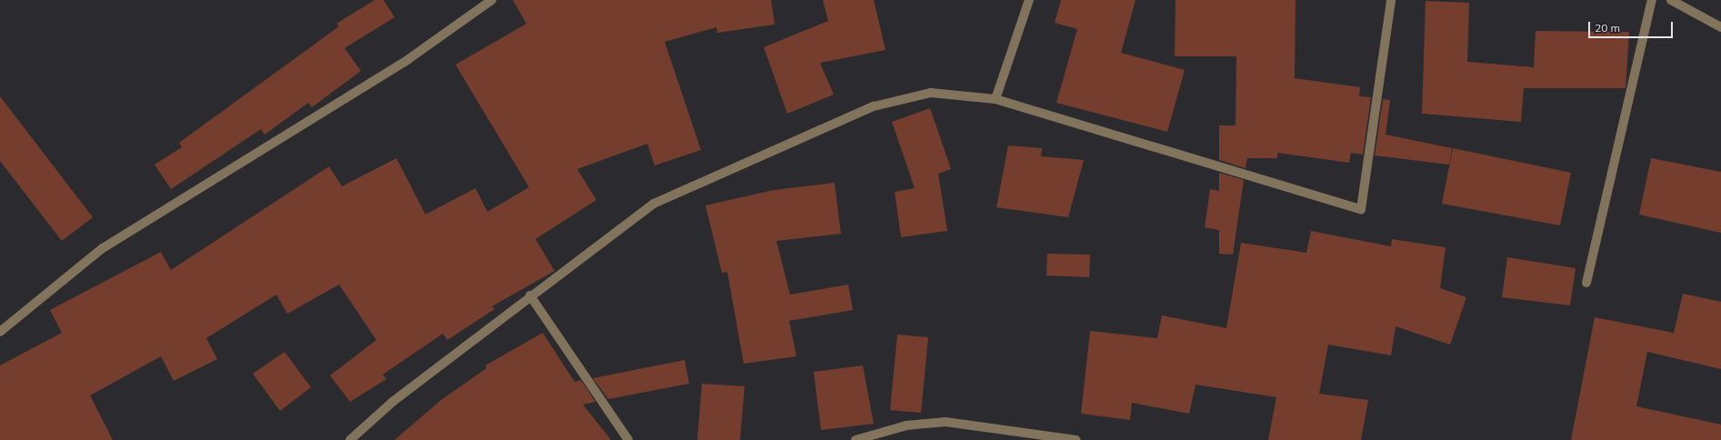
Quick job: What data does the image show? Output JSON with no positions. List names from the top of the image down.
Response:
{
  "scale_bar": "20 m"
}
